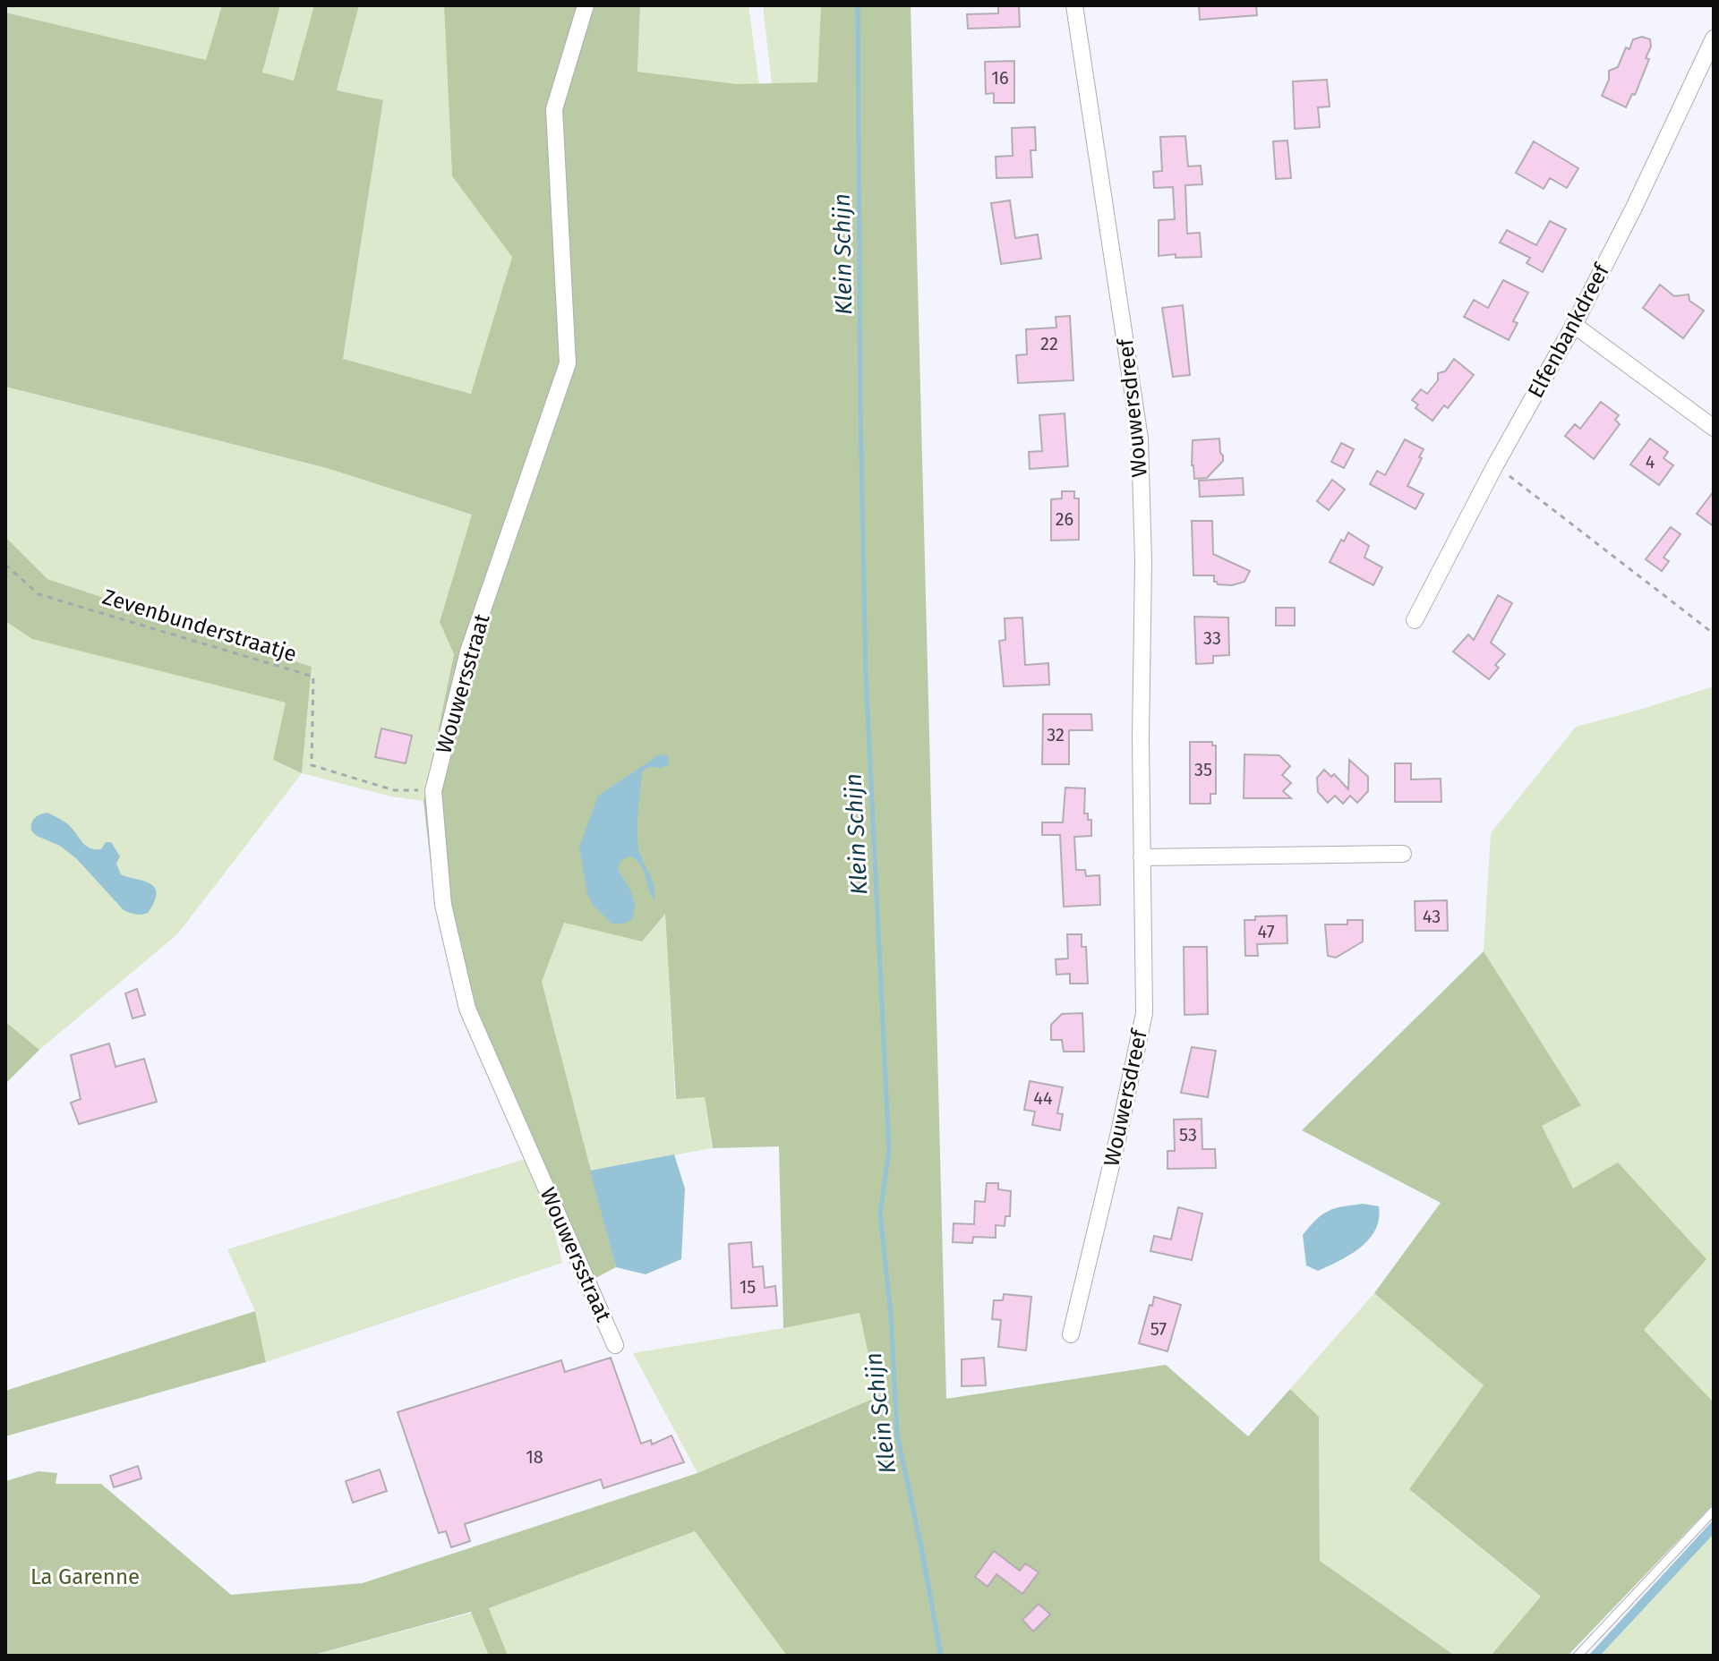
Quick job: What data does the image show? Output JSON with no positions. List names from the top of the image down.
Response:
{
  "streets": {
    "street": ["Elfenbankdreef", "Wouwersdreef", "Wouwersstraat"],
    "path": ["Zevenbunderstraatje"]
  },
  "crossings": [
    ["Zevenbunderstraatje", "Wouwersstraat"]
  ],
  "water": ["Klein Schijn"],
  "parks": ["La Garenne"],
  "house_numbers": [
    "16",
    "22",
    "4",
    "26",
    "33",
    "32",
    "35",
    "43",
    "47",
    "44",
    "53",
    "15",
    "57",
    "18"
  ]
}
